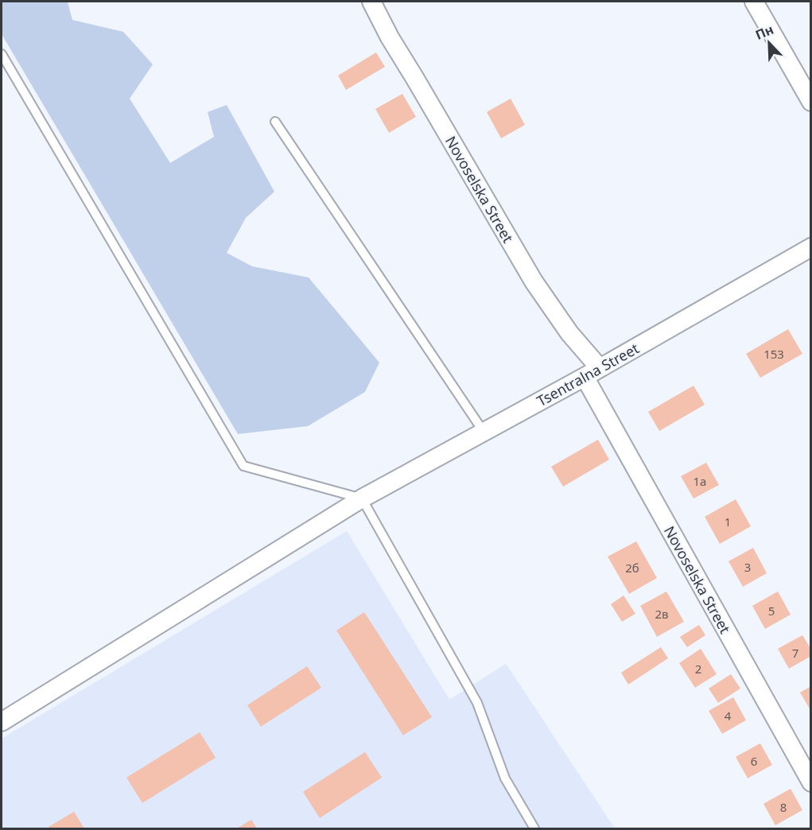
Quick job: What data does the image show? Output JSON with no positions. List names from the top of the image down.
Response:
{
  "streets": {
    "street": ["Novoselska Street", "Tsentralna Street"]
  },
  "crossings": [
    ["Novoselska Street", "Tsentralna Street"]
  ],
  "house_numbers": [
    "153",
    "1а",
    "1",
    "3",
    "2б",
    "5",
    "2в",
    "7",
    "2",
    "4",
    "6",
    "8"
  ],
  "north": "top left"
}
